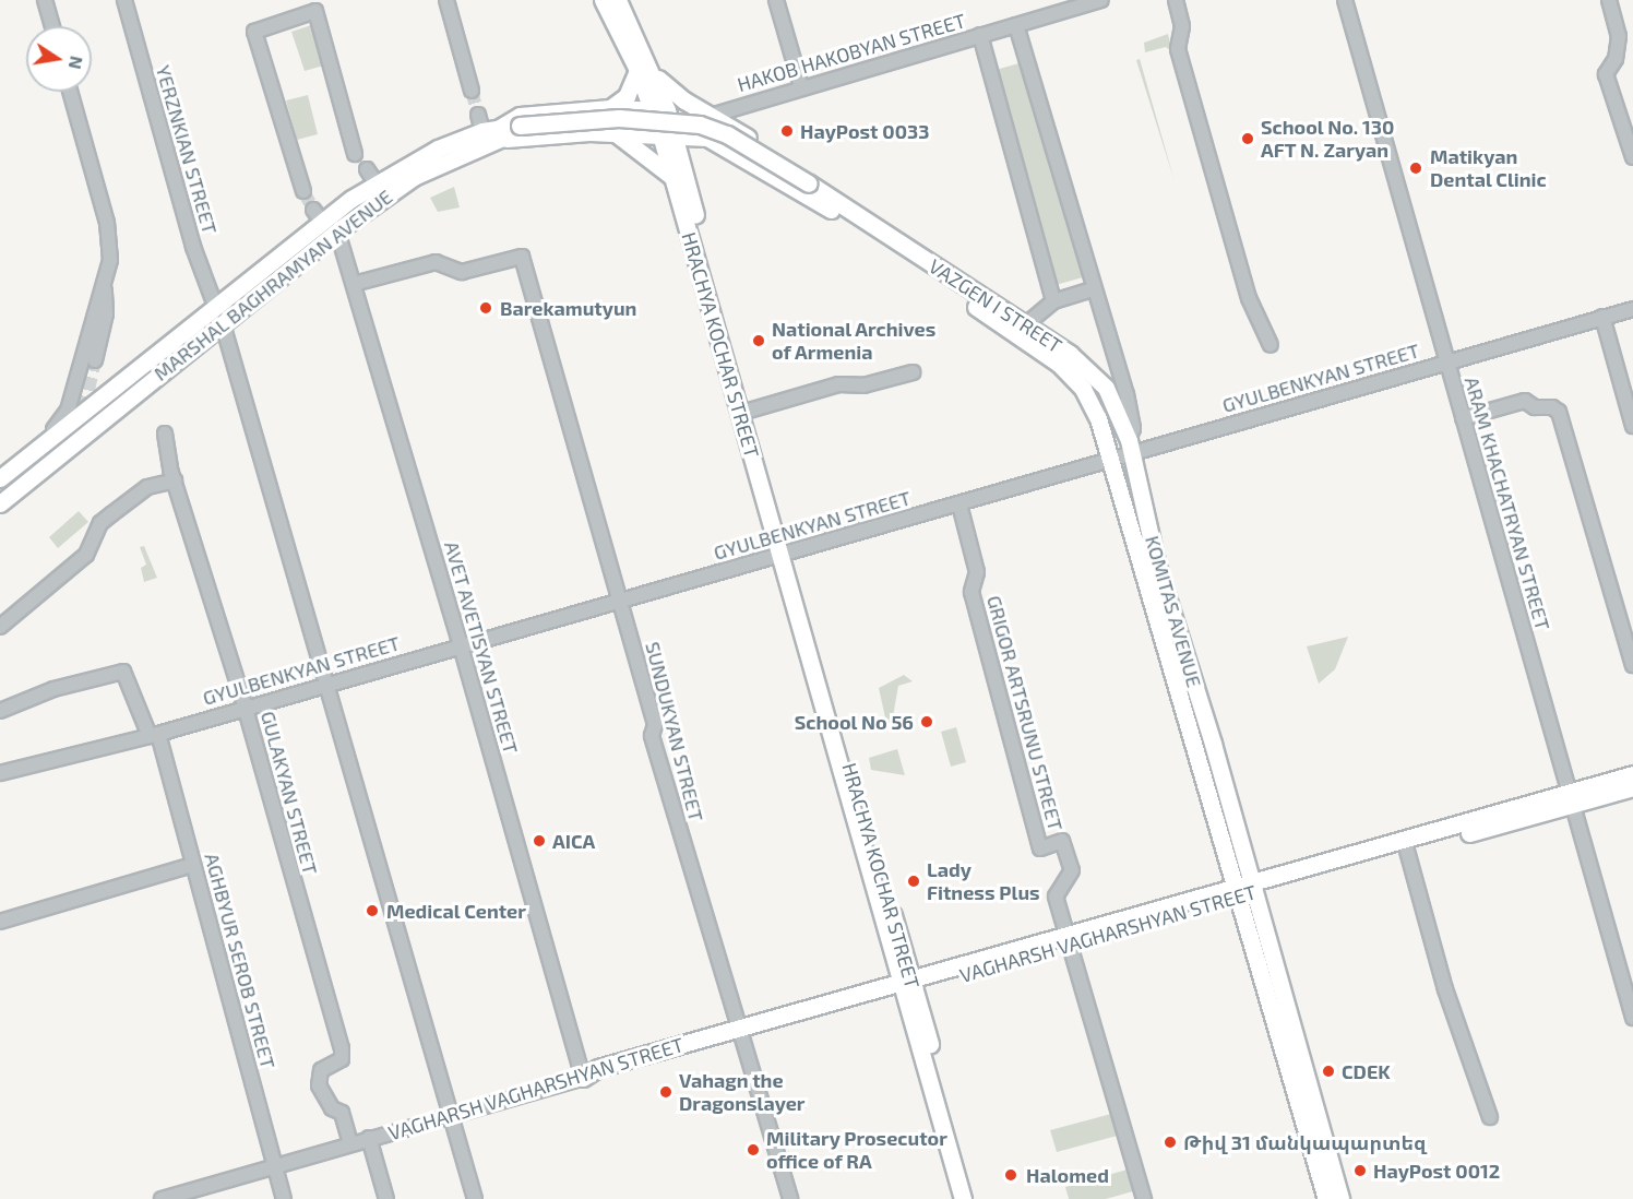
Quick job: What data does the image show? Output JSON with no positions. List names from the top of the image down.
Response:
{
  "streets": {
    "main road": [
      "MARSHAL BAGHRAMYAN AVENUE",
      "VAZGEN I STREET",
      "HRACHYA KOCHAR STREET",
      "KOMITAS AVENUE",
      "VAGHARSH VAGHARSHYAN STREET"
    ],
    "street": [
      "HAKOB HAKOBYAN STREET",
      "YERZNKIAN STREET",
      "GYULBENKYAN STREET",
      "ARAM KHACHATRYAN STREET",
      "AVET AVETISYAN STREET",
      "GRIGOR ARTSRUNU STREET",
      "SUNDUKYAN STREET",
      "GULAKYAN STREET",
      "AGHBYUR SEROB STREET"
    ]
  },
  "crossings": [
    ["HAKOB HAKOBYAN STREET", "VAZGEN I STREET"],
    ["HAKOB HAKOBYAN STREET", "KOMITAS AVENUE"],
    ["YERZNKIAN STREET", "MARSHAL BAGHRAMYAN AVENUE"],
    ["YERZNKIAN STREET", "GYULBENKYAN STREET"],
    ["YERZNKIAN STREET", "VAGHARSH VAGHARSHYAN STREET"],
    ["MARSHAL BAGHRAMYAN AVENUE", "VAZGEN I STREET"],
    ["MARSHAL BAGHRAMYAN AVENUE", "HRACHYA KOCHAR STREET"],
    ["MARSHAL BAGHRAMYAN AVENUE", "AVET AVETISYAN STREET"],
    ["VAZGEN I STREET", "HRACHYA KOCHAR STREET"],
    ["VAZGEN I STREET", "GYULBENKYAN STREET"],
    ["VAZGEN I STREET", "KOMITAS AVENUE"],
    ["HRACHYA KOCHAR STREET", "GYULBENKYAN STREET"],
    ["HRACHYA KOCHAR STREET", "VAGHARSH VAGHARSHYAN STREET"],
    ["GYULBENKYAN STREET", "ARAM KHACHATRYAN STREET"],
    ["GYULBENKYAN STREET", "KOMITAS AVENUE"],
    ["GYULBENKYAN STREET", "AVET AVETISYAN STREET"],
    ["GYULBENKYAN STREET", "GRIGOR ARTSRUNU STREET"],
    ["GYULBENKYAN STREET", "SUNDUKYAN STREET"],
    ["GYULBENKYAN STREET", "GULAKYAN STREET"],
    ["GYULBENKYAN STREET", "AGHBYUR SEROB STREET"],
    ["ARAM KHACHATRYAN STREET", "VAGHARSH VAGHARSHYAN STREET"],
    ["KOMITAS AVENUE", "VAGHARSH VAGHARSHYAN STREET"],
    ["AVET AVETISYAN STREET", "SUNDUKYAN STREET"],
    ["AVET AVETISYAN STREET", "VAGHARSH VAGHARSHYAN STREET"],
    ["GRIGOR ARTSRUNU STREET", "VAGHARSH VAGHARSHYAN STREET"],
    ["SUNDUKYAN STREET", "VAGHARSH VAGHARSHYAN STREET"],
    ["GULAKYAN STREET", "VAGHARSH VAGHARSHYAN STREET"],
    ["VAGHARSH VAGHARSHYAN STREET", "AGHBYUR SEROB STREET"]
  ],
  "places": [
    "HayPost 0033",
    "School No. 130 AFT N. Zaryan",
    "Matikyan Dental Clinic",
    "Barekamutyun",
    "National Archives of Armenia",
    "School No 56",
    "AICA",
    "Lady Fitness Plus",
    "Medical Center",
    "CDEK",
    "Vahagn the Dragonslayer",
    "Թիվ 31 մանկապարտեզ",
    "Military Prosecutor office of RA",
    "HayPost 0012",
    "Halomed"
  ],
  "north": "right"
}
